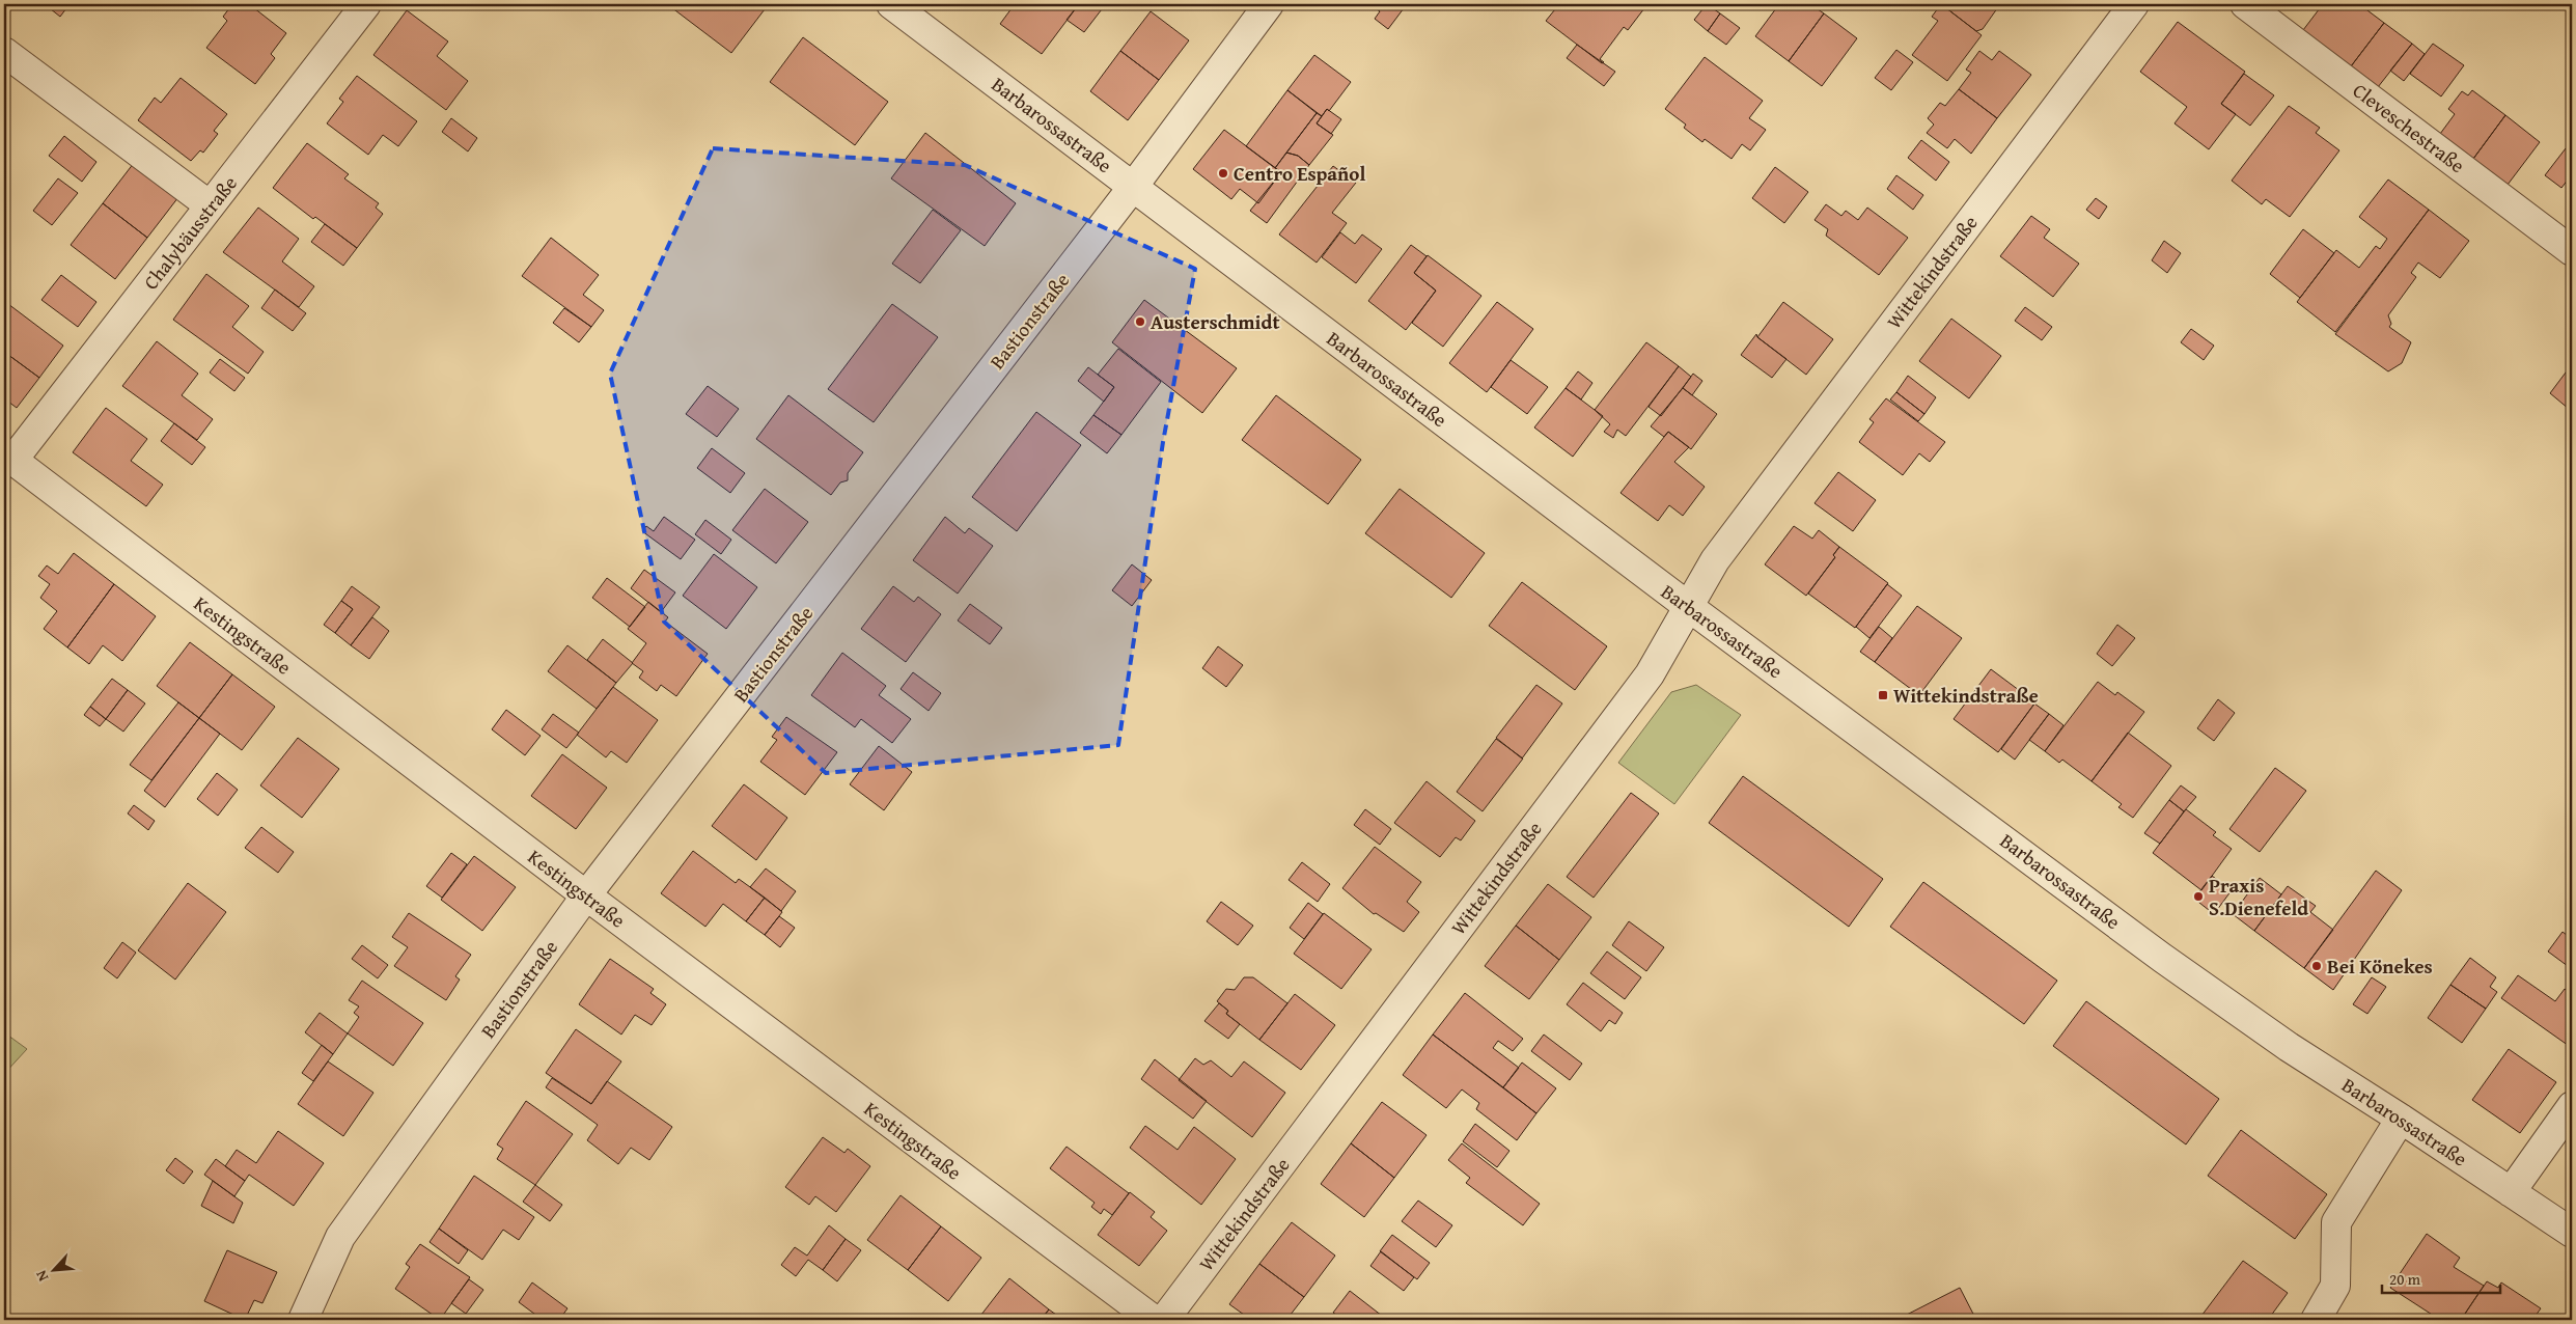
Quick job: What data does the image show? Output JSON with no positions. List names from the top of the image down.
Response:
{
  "streets": {
    "street": [
      "Barbarossastraße",
      "Cleveschestraße",
      "Chalybäusstraße",
      "Wittekindstraße",
      "Bastionstraße",
      "Kestingstraße"
    ]
  },
  "crossings": [
    ["Barbarossastraße", "Wittekindstraße"],
    ["Barbarossastraße", "Bastionstraße"],
    ["Chalybäusstraße", "Kestingstraße"],
    ["Bastionstraße", "Kestingstraße"]
  ],
  "places": {
    "other": [
      "Centro Español",
      "Austerschmidt",
      "Praxis S.Dienefeld",
      "Bei Könekes"
    ],
    "transit": ["Wittekindstraße"]
  },
  "scale_bar": "20 m",
  "north": "bottom left"
}
